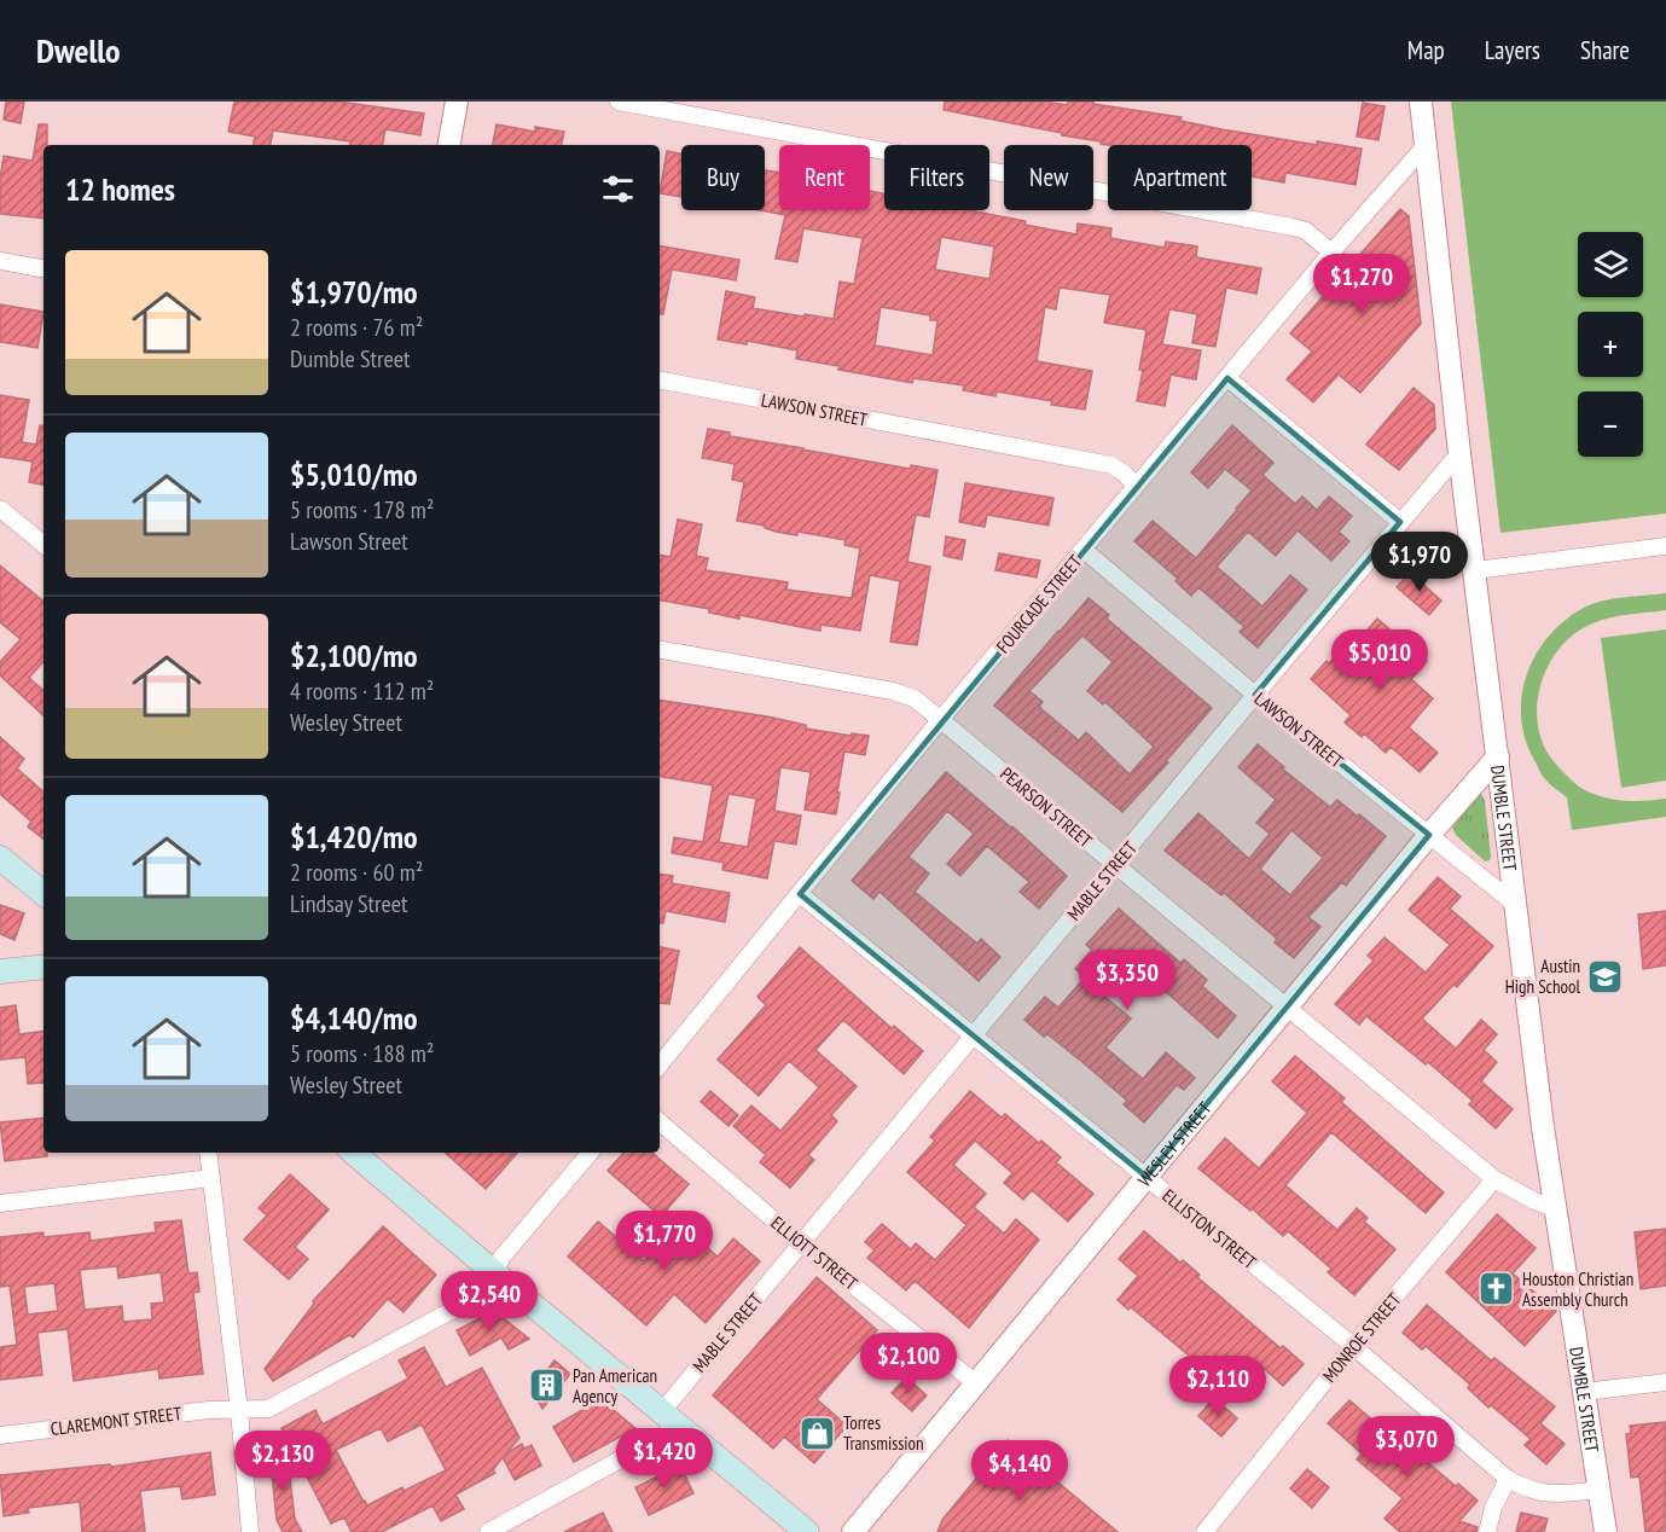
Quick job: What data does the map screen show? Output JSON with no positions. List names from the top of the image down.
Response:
{
  "streets": {
    "street": [
      "LAWSON STREET",
      "FOURCADE STREET",
      "PEARSON STREET",
      "DUMBLE STREET",
      "MABLE STREET",
      "WESLEY STREET",
      "ELLISTON STREET",
      "ELLIOTT STREET",
      "MONROE STREET",
      "CLAREMONT STREET"
    ]
  },
  "crossings": [
    ["LAWSON STREET", "FOURCADE STREET"],
    ["LAWSON STREET", "DUMBLE STREET"],
    ["LAWSON STREET", "MABLE STREET"],
    ["LAWSON STREET", "WESLEY STREET"],
    ["FOURCADE STREET", "PEARSON STREET"],
    ["FOURCADE STREET", "DUMBLE STREET"],
    ["FOURCADE STREET", "ELLISTON STREET"],
    ["PEARSON STREET", "DUMBLE STREET"],
    ["PEARSON STREET", "MABLE STREET"],
    ["PEARSON STREET", "WESLEY STREET"],
    ["PEARSON STREET", "MONROE STREET"],
    ["DUMBLE STREET", "MABLE STREET"],
    ["DUMBLE STREET", "WESLEY STREET"],
    ["DUMBLE STREET", "ELLISTON STREET"],
    ["MABLE STREET", "ELLISTON STREET"],
    ["MABLE STREET", "ELLIOTT STREET"],
    ["WESLEY STREET", "ELLISTON STREET"],
    ["WESLEY STREET", "ELLIOTT STREET"],
    ["ELLISTON STREET", "MONROE STREET"]
  ],
  "places": {
    "school or university": ["Austin High School"],
    "church": ["Houston Christian Assembly Church"],
    "building": ["Pan American Agency"],
    "shop": ["Torres Transmission"]
  },
  "page": {
    "header": "Dwello",
    "nav": ["Map", "Layers", "Share"],
    "chip": [
      "Buy",
      "Rent",
      "Filters",
      "New",
      "Apartment"
    ],
    "heading": "12 homes",
    "map_buttons": ["+", "−"],
    "list": [
      {
        "name": "$1,970/mo",
        "note": "2 rooms · 76 m² · Dumble Street"
      },
      {
        "name": "$5,010/mo",
        "note": "5 rooms · 178 m² · Lawson Street"
      },
      {
        "name": "$2,100/mo",
        "note": "4 rooms · 112 m² · Wesley Street"
      },
      {
        "name": "$1,420/mo",
        "note": "2 rooms · 60 m² · Lindsay Street"
      },
      {
        "name": "$4,140/mo",
        "note": "5 rooms · 188 m² · Wesley Street"
      }
    ],
    "price": [
      "$1,270",
      "$1,970",
      "$5,010",
      "$3,350",
      "$1,770",
      "$2,540",
      "$2,100",
      "$2,110",
      "$3,070",
      "$1,420",
      "$2,130",
      "$4,140"
    ]
  }
}
